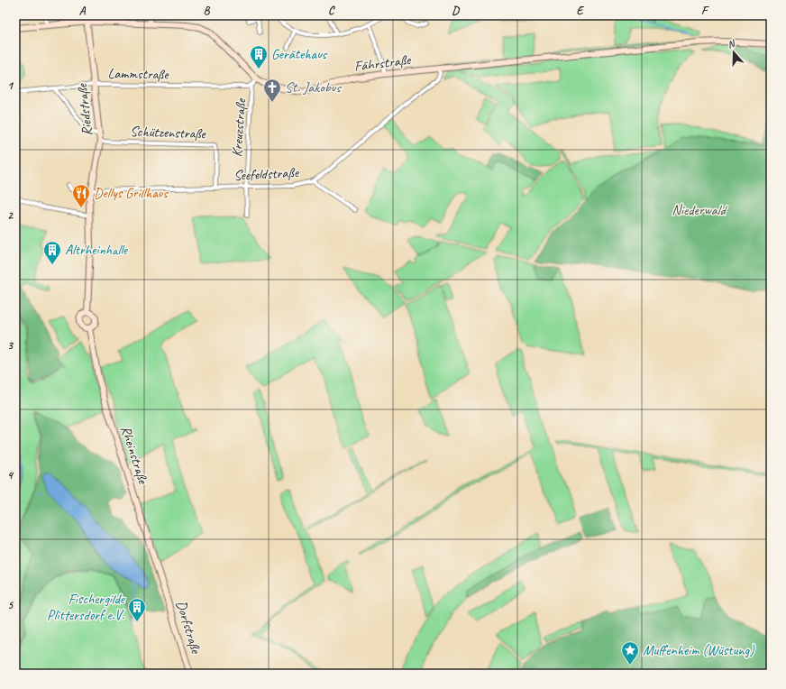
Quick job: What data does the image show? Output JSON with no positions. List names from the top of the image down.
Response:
{
  "streets": {
    "main road": [
      "Fährstraße",
      "Riedstraße",
      "Rheinstraße",
      "Dorfstraße"
    ],
    "street": [
      "Lammstraße",
      "Kreuzstraße",
      "Schützenstraße",
      "Seefeldstraße"
    ]
  },
  "crossings": [
    ["Fährstraße", "Riedstraße"],
    ["Fährstraße", "Seefeldstraße"],
    ["Lammstraße", "Riedstraße"],
    ["Lammstraße", "Kreuzstraße"],
    ["Riedstraße", "Schützenstraße"],
    ["Riedstraße", "Seefeldstraße"],
    ["Riedstraße", "Rheinstraße"],
    ["Kreuzstraße", "Seefeldstraße"],
    ["Schützenstraße", "Seefeldstraße"],
    ["Rheinstraße", "Dorfstraße"]
  ],
  "parks": ["Niederwald"],
  "places": {
    "building": ["Gerätehaus", "Altrheinhalle", "Fischergilde Plittersdorf e.V."],
    "church": ["St. Jakobus"],
    "restaurant": ["Dellys Grillhaus"],
    "place": ["Muffenheim (Wüstung)"]
  },
  "north": "top",
  "grid": {
    "columns": [
      "A",
      "B",
      "C",
      "D",
      "E",
      "F"
    ],
    "rows": [
      "1",
      "2",
      "3",
      "4",
      "5"
    ]
  }
}
